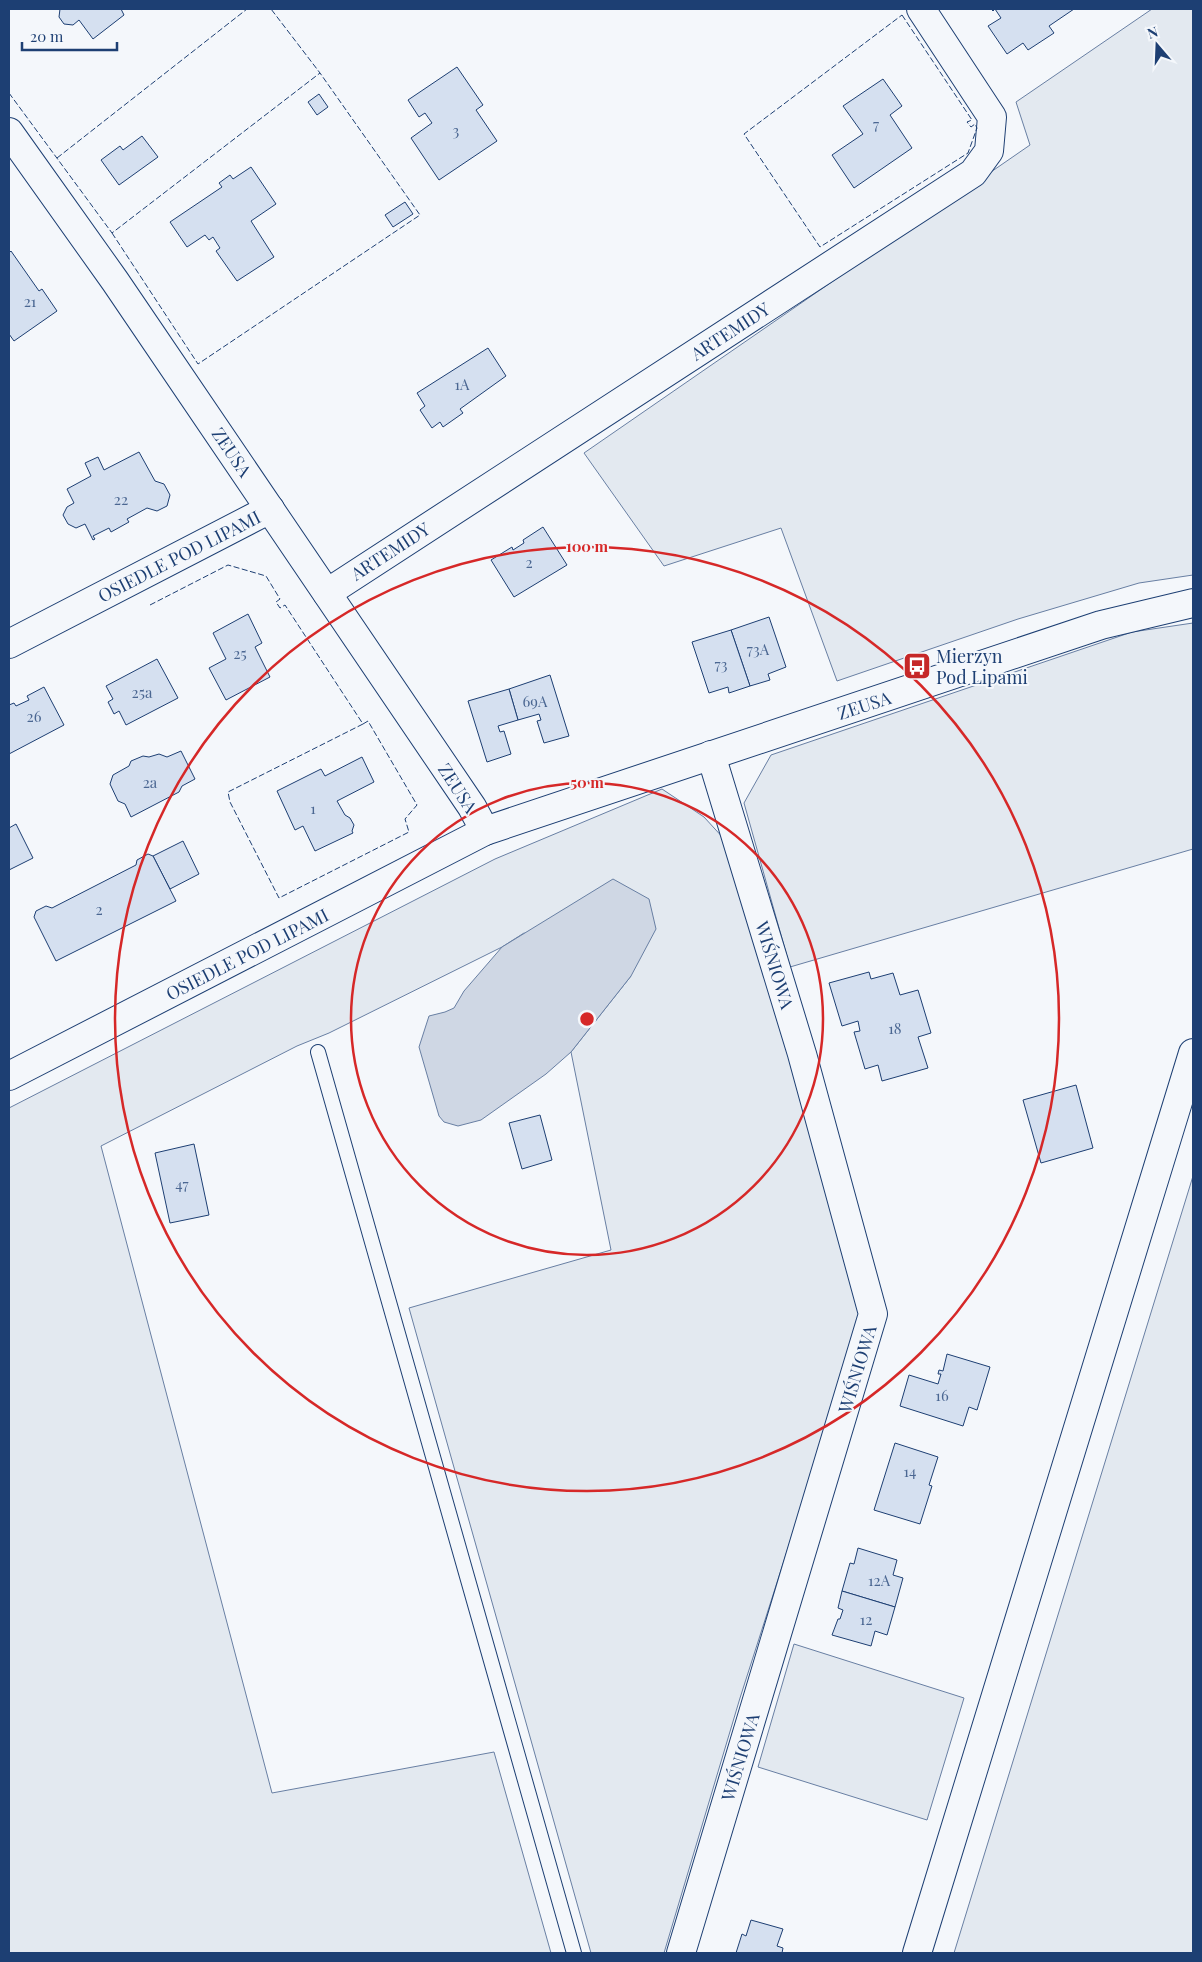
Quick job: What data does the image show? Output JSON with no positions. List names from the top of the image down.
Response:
{
  "streets": {
    "street": [
      "ARTEMIDY",
      "ZEUSA",
      "OSIEDLE POD LIPAMI",
      "WIŚNIOWA"
    ]
  },
  "crossings": [
    ["ARTEMIDY", "ZEUSA"],
    ["ZEUSA", "OSIEDLE POD LIPAMI"],
    ["ZEUSA", "WIŚNIOWA"]
  ],
  "places": {
    "bus stop": ["Mierzyn Pod Lipami"]
  },
  "house_numbers": [
    "7",
    "3",
    "21",
    "1A",
    "22",
    "2",
    "73A",
    "25",
    "73",
    "25a",
    "69A",
    "26",
    "2a",
    "1",
    "2",
    "18",
    "47",
    "16",
    "14",
    "12A",
    "12"
  ],
  "scale_bar": "20 m",
  "north": "top",
  "rings": ["100 m", "50 m"]
}
